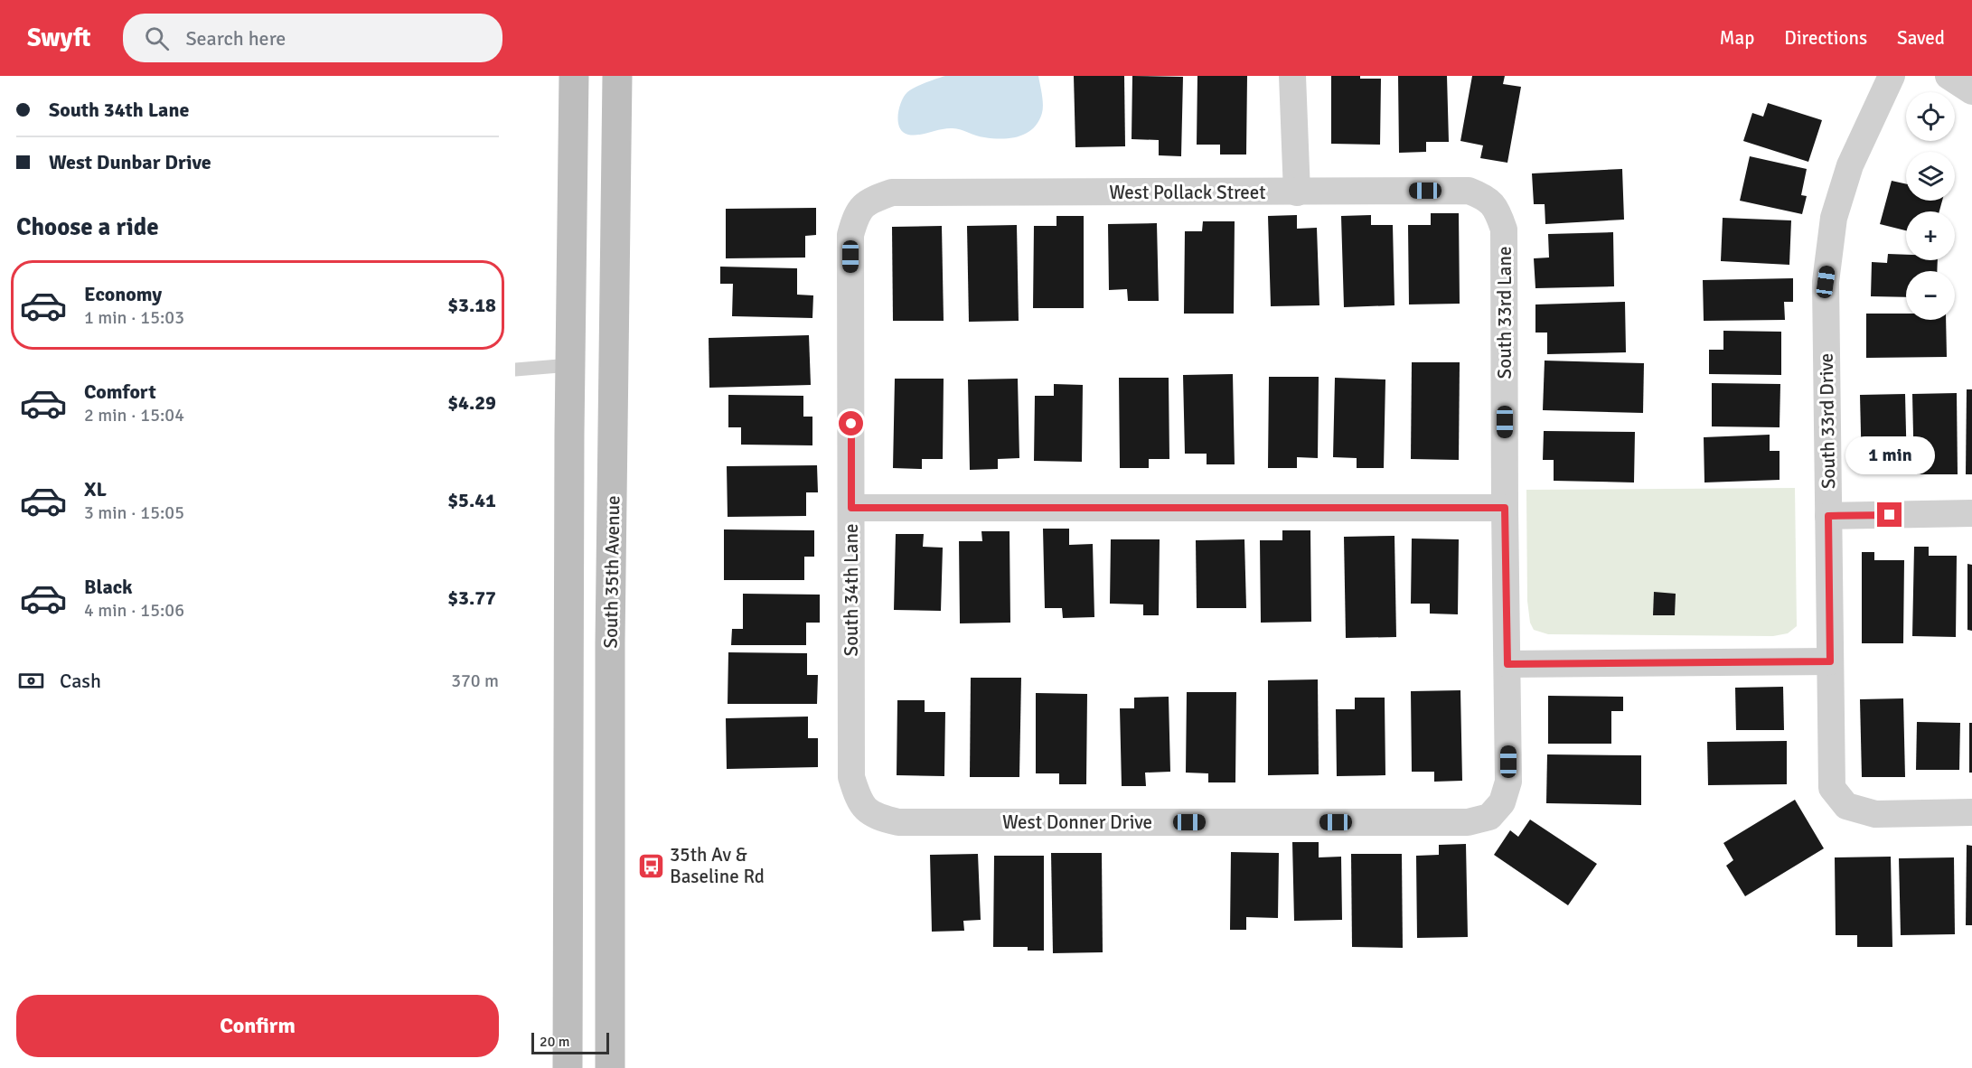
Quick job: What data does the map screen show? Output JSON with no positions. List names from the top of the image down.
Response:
{
  "streets": {
    "main road": ["South 35th Avenue"],
    "street": [
      "West Pollack Street",
      "South 33rd Lane",
      "South 33rd Drive",
      "South 34th Lane",
      "West Donner Drive"
    ]
  },
  "crossings": [
    ["West Pollack Street", "South 33rd Lane"],
    ["West Pollack Street", "South 34th Lane"],
    ["South 33rd Lane", "West Donner Drive"],
    ["South 34th Lane", "West Donner Drive"]
  ],
  "places": {
    "bus stop": ["35th Av & Baseline Rd"]
  },
  "scale_bar": "20 m",
  "page": {
    "header": "Swyft",
    "search": "Search here",
    "nav": ["Map", "Directions", "Saved"],
    "banner": ["South 34th Lane", "West Dunbar Drive"],
    "map_buttons": ["+", "−"],
    "heading": "Choose a ride",
    "list": [
      {
        "name": "Economy",
        "note": "1 min · 15:03",
        "value": "$3.18"
      },
      {
        "name": "Comfort",
        "note": "2 min · 15:04",
        "value": "$4.29"
      },
      {
        "name": "XL",
        "note": "3 min · 15:05",
        "value": "$5.41"
      },
      {
        "name": "Black",
        "note": "4 min · 15:06",
        "value": "$3.77"
      }
    ],
    "bubble": "1 min",
    "pay": ["Cash", "370 m"],
    "buttons": "Confirm",
    "scale": "20 m"
  }
}
